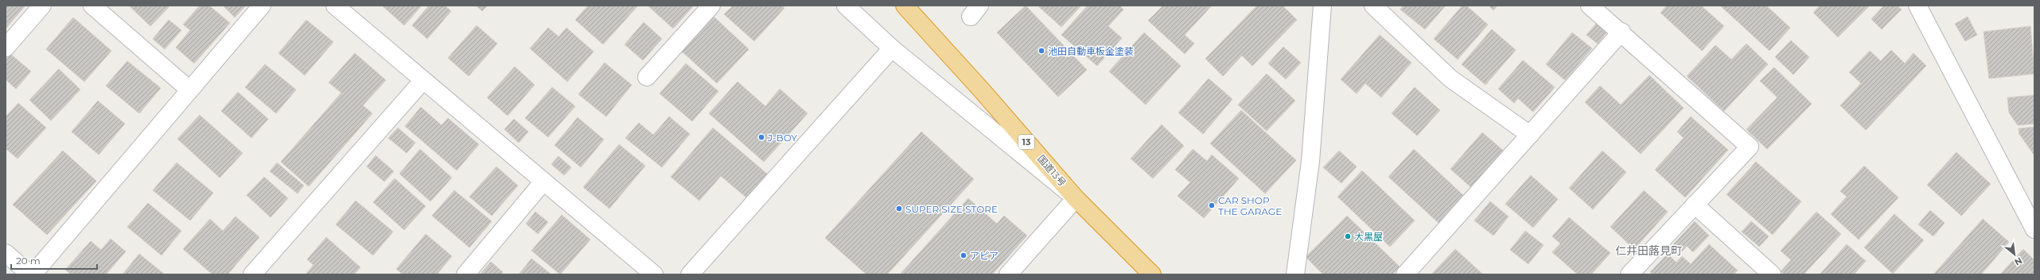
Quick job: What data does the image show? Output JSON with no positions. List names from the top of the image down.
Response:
{
  "streets": {
    "highway": ["13", "国道13号"]
  },
  "districts": ["仁井田蕗見町"],
  "places": [
    "池田自動車板金塗装",
    "J-BOY",
    "CAR SHOP THE GARAGE",
    "SUPER SIZE STORE",
    "大黒屋",
    "アピア"
  ],
  "scale_bar": "20 m",
  "north": "bottom right"
}
